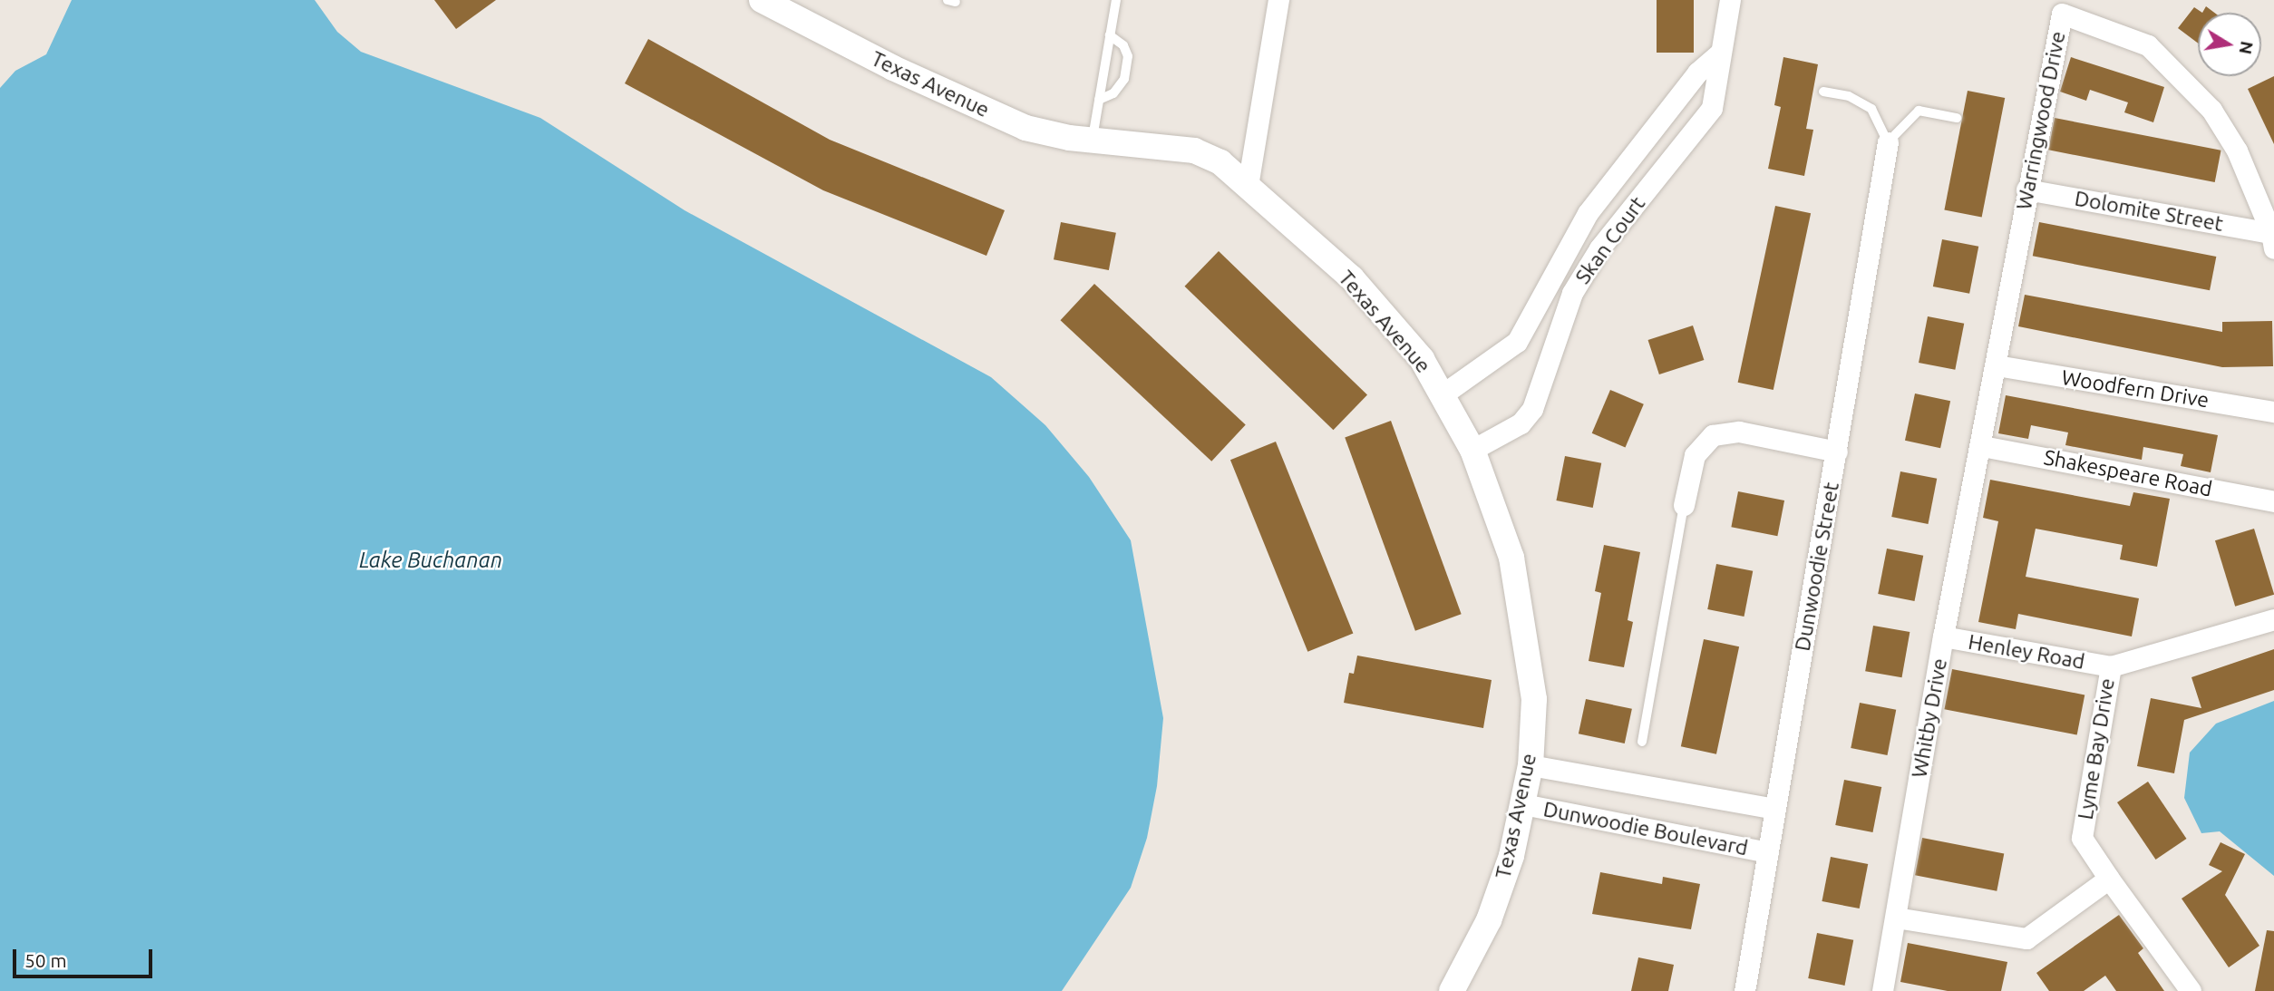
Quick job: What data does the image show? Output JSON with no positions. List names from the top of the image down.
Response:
{
  "streets": {
    "street": [
      "Texas Avenue",
      "Warringwood Drive",
      "Dolomite Street",
      "Skan Court",
      "Woodfern Drive",
      "Shakespeare Road",
      "Dunwoodie Street",
      "Henley Road",
      "Whitby Drive",
      "Lyme Bay Drive",
      "Dunwoodie Boulevard"
    ]
  },
  "crossings": [
    ["Texas Avenue", "Skan Court"],
    ["Texas Avenue", "Dunwoodie Boulevard"],
    ["Warringwood Drive", "Dolomite Street"],
    ["Warringwood Drive", "Woodfern Drive"],
    ["Warringwood Drive", "Shakespeare Road"],
    ["Warringwood Drive", "Whitby Drive"],
    ["Shakespeare Road", "Whitby Drive"],
    ["Dunwoodie Street", "Dunwoodie Boulevard"],
    ["Henley Road", "Whitby Drive"],
    ["Henley Road", "Lyme Bay Drive"]
  ],
  "water": ["Lake Buchanan"],
  "scale_bar": "50 m",
  "north": "right"
}
